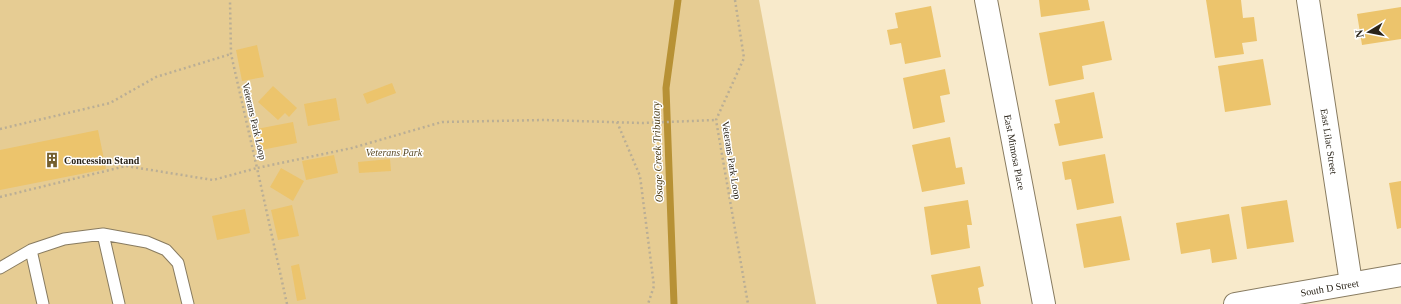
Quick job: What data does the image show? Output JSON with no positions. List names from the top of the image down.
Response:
{
  "streets": {
    "street": ["East Lilac Street", "East Mimosa Place", "South D Street"],
    "path": ["Veterans Park Loop"]
  },
  "crossings": [
    ["East Lilac Street", "South D Street"]
  ],
  "water": ["Osage Creek Tributary"],
  "parks": ["Veterans Park"],
  "places": {
    "building": ["Concession Stand"]
  },
  "north": "left"
}
